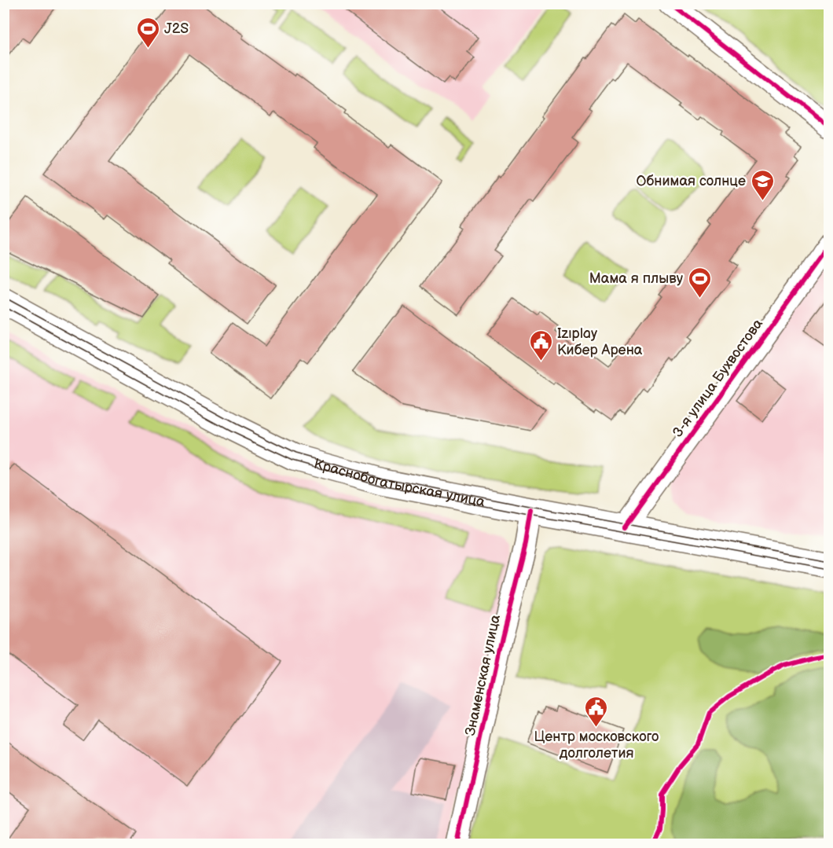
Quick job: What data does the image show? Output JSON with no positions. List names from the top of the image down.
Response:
{
  "streets": {
    "main road": ["Краснобогатырская улица"],
    "street": ["3-я улица Бухвостова", "Знаменская улица"]
  },
  "crossings": [
    ["3-я улица Бухвостова", "Краснобогатырская улица"],
    ["Краснобогатырская улица", "Знаменская улица"]
  ],
  "places": {
    "sports": ["J2S", "Мама я плыву"],
    "school or university": ["Обнимая солнце"],
    "public building": ["Izıplay Кибер Арена", "Центр московского долголетия"]
  }
}
